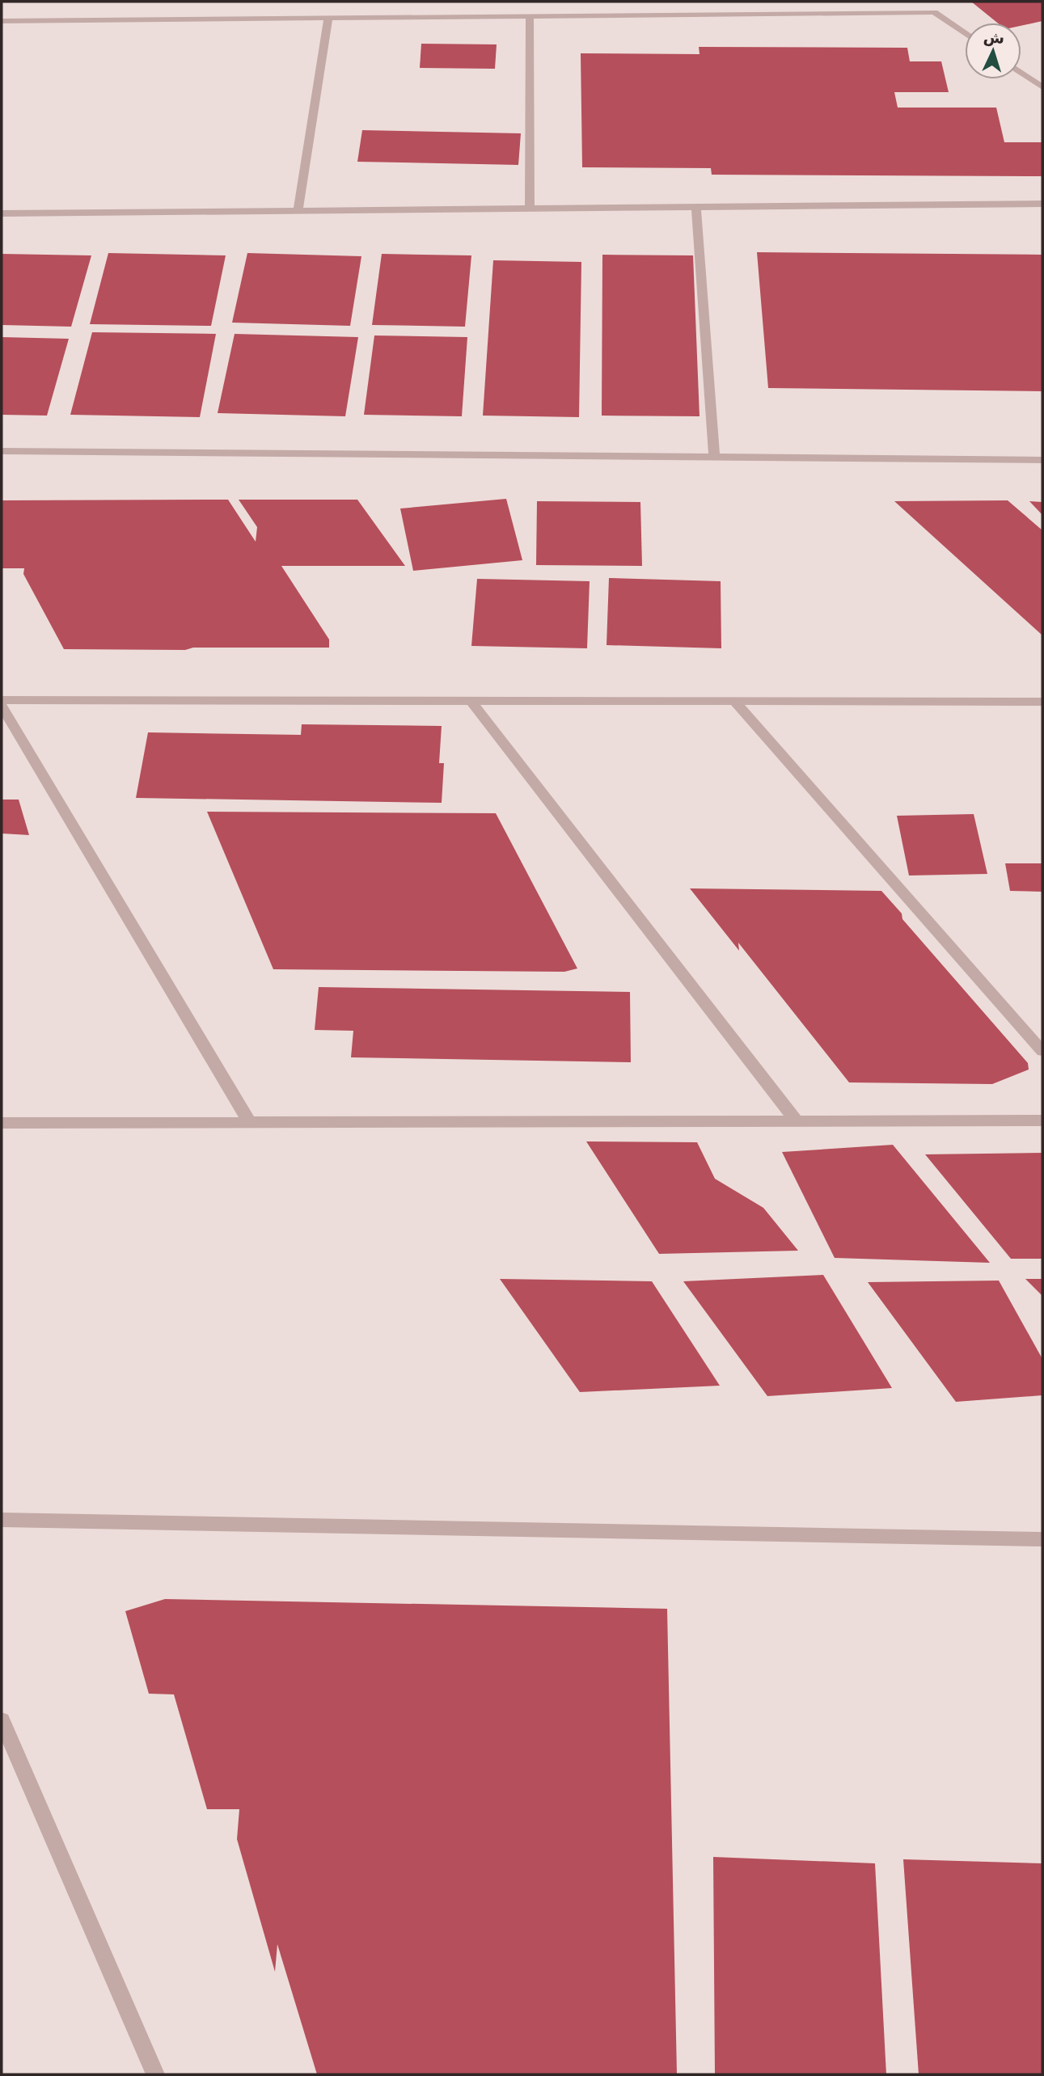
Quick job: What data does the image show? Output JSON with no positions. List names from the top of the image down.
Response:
{
  "north": "top"
}
